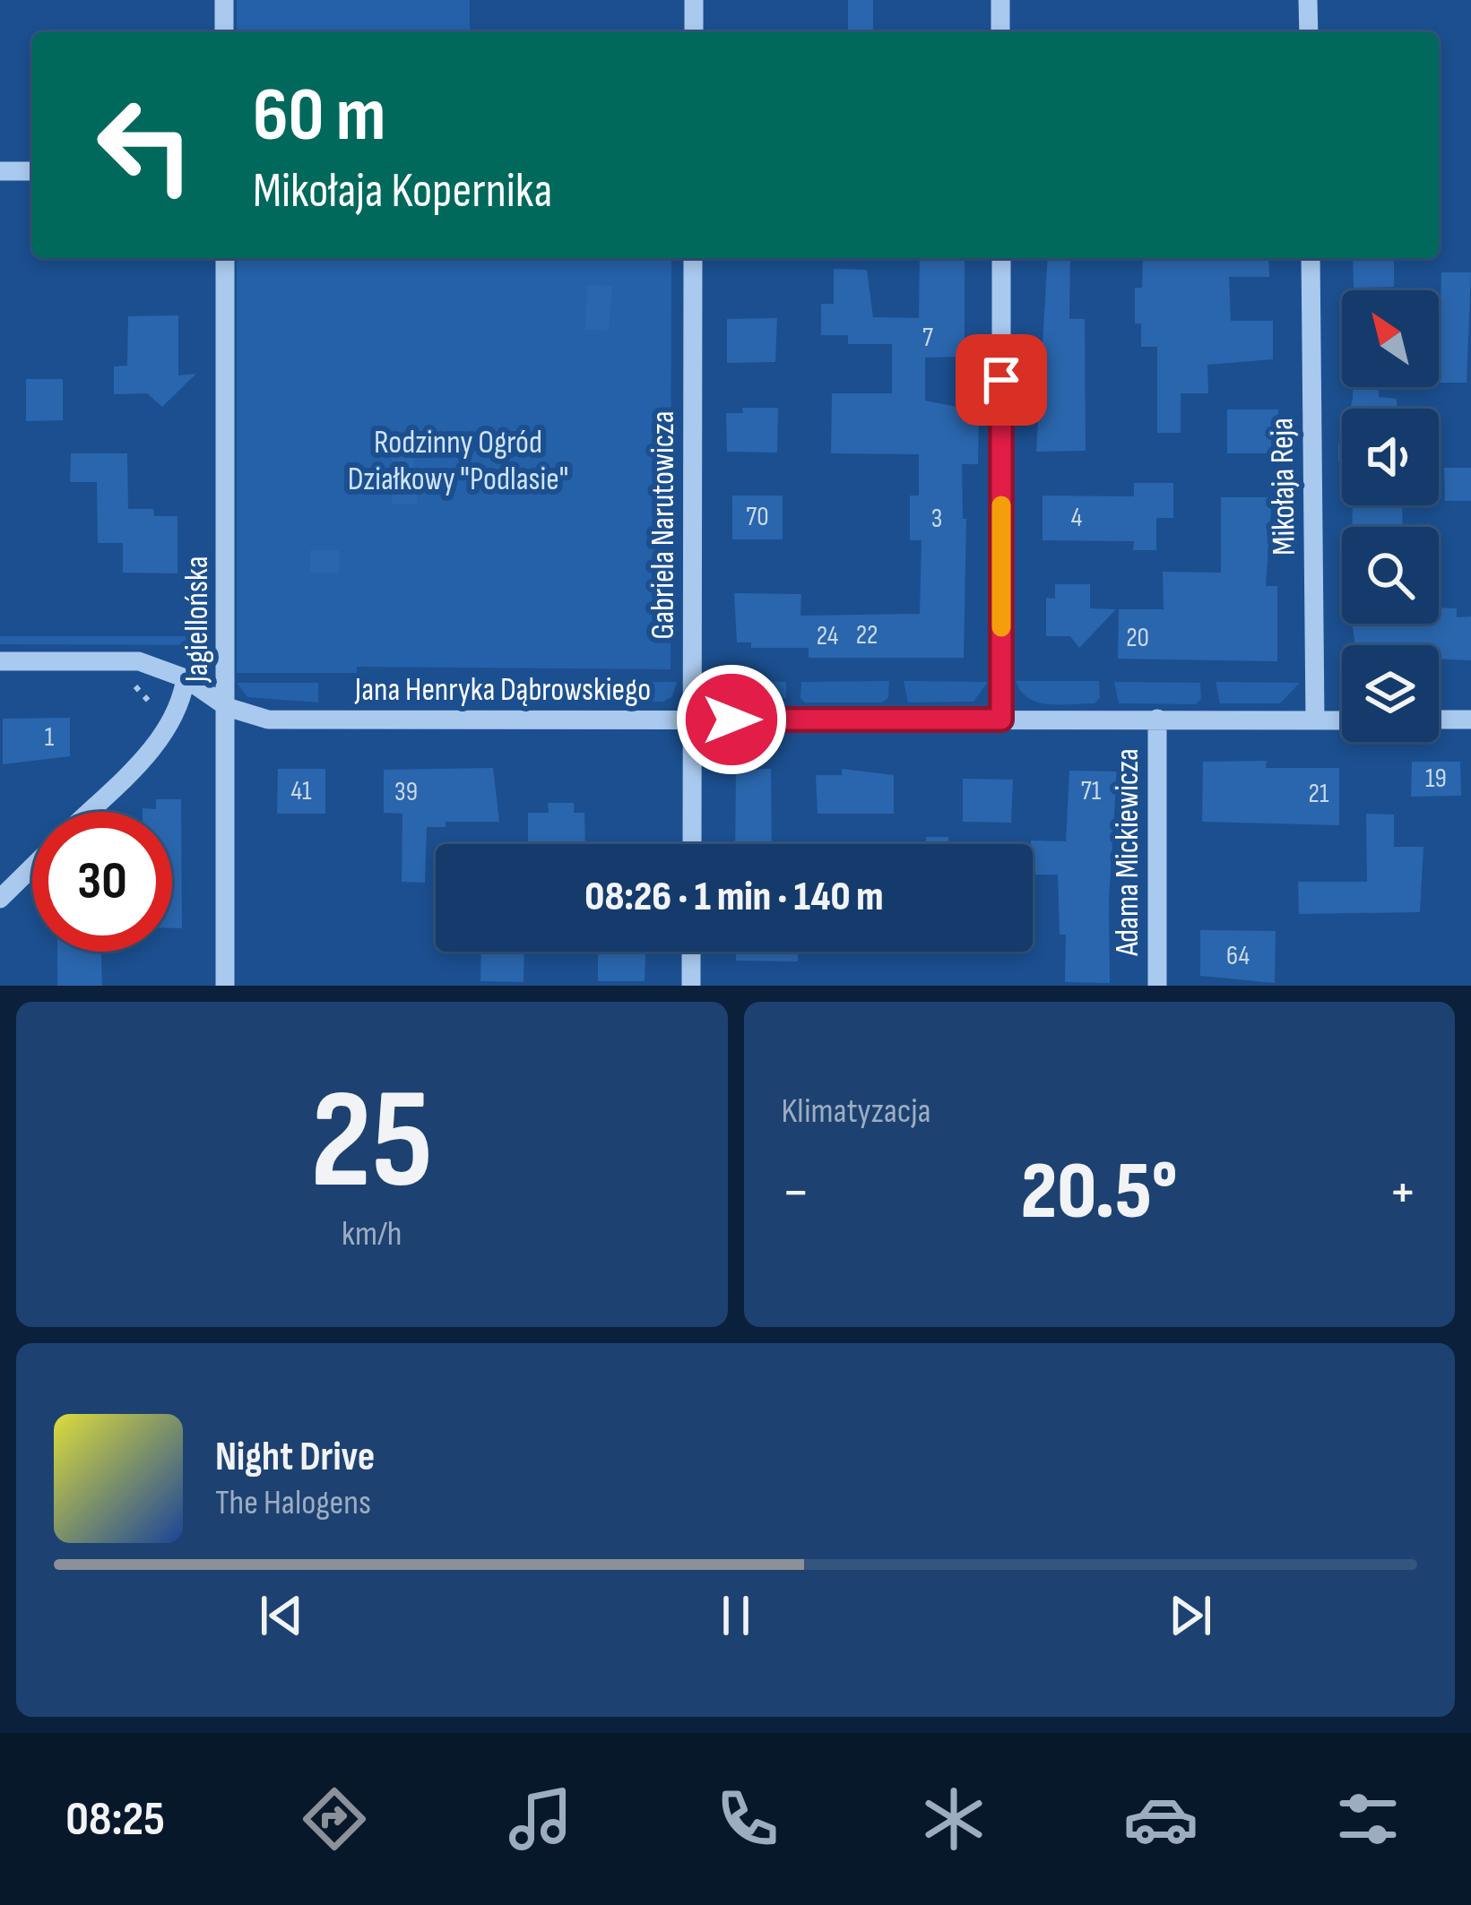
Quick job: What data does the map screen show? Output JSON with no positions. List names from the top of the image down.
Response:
{
  "streets": {
    "street": [
      "Mikołaja Reja",
      "Gabriela Narutowicza",
      "Jagiellońska",
      "Jana Henryka Dąbrowskiego",
      "Adama Mickiewicza"
    ]
  },
  "crossings": [
    ["Mikołaja Reja", "Jana Henryka Dąbrowskiego"],
    ["Gabriela Narutowicza", "Jana Henryka Dąbrowskiego"],
    ["Jagiellońska", "Jana Henryka Dąbrowskiego"],
    ["Jana Henryka Dąbrowskiego", "Adama Mickiewicza"]
  ],
  "parks": ["Rodzinny Ogród Działkowy \"Podlasie\""],
  "house_numbers": [
    "7",
    "70",
    "4",
    "3",
    "22",
    "24",
    "20",
    "1",
    "19",
    "41",
    "71",
    "39",
    "21",
    "64"
  ],
  "north": "top left",
  "page": {
    "turn": ["60 m", "Mikołaja Kopernika"],
    "limit": "30",
    "trip": "08:26 · 1 min · 140 m",
    "tile": [
      ["25", "km/h"],
      "Klimatyzacja"
    ],
    "heat": ["−", "20.5°", "+"],
    "song": ["Night Drive", "The Halogens"],
    "tabs": "08:25"
  }
}
